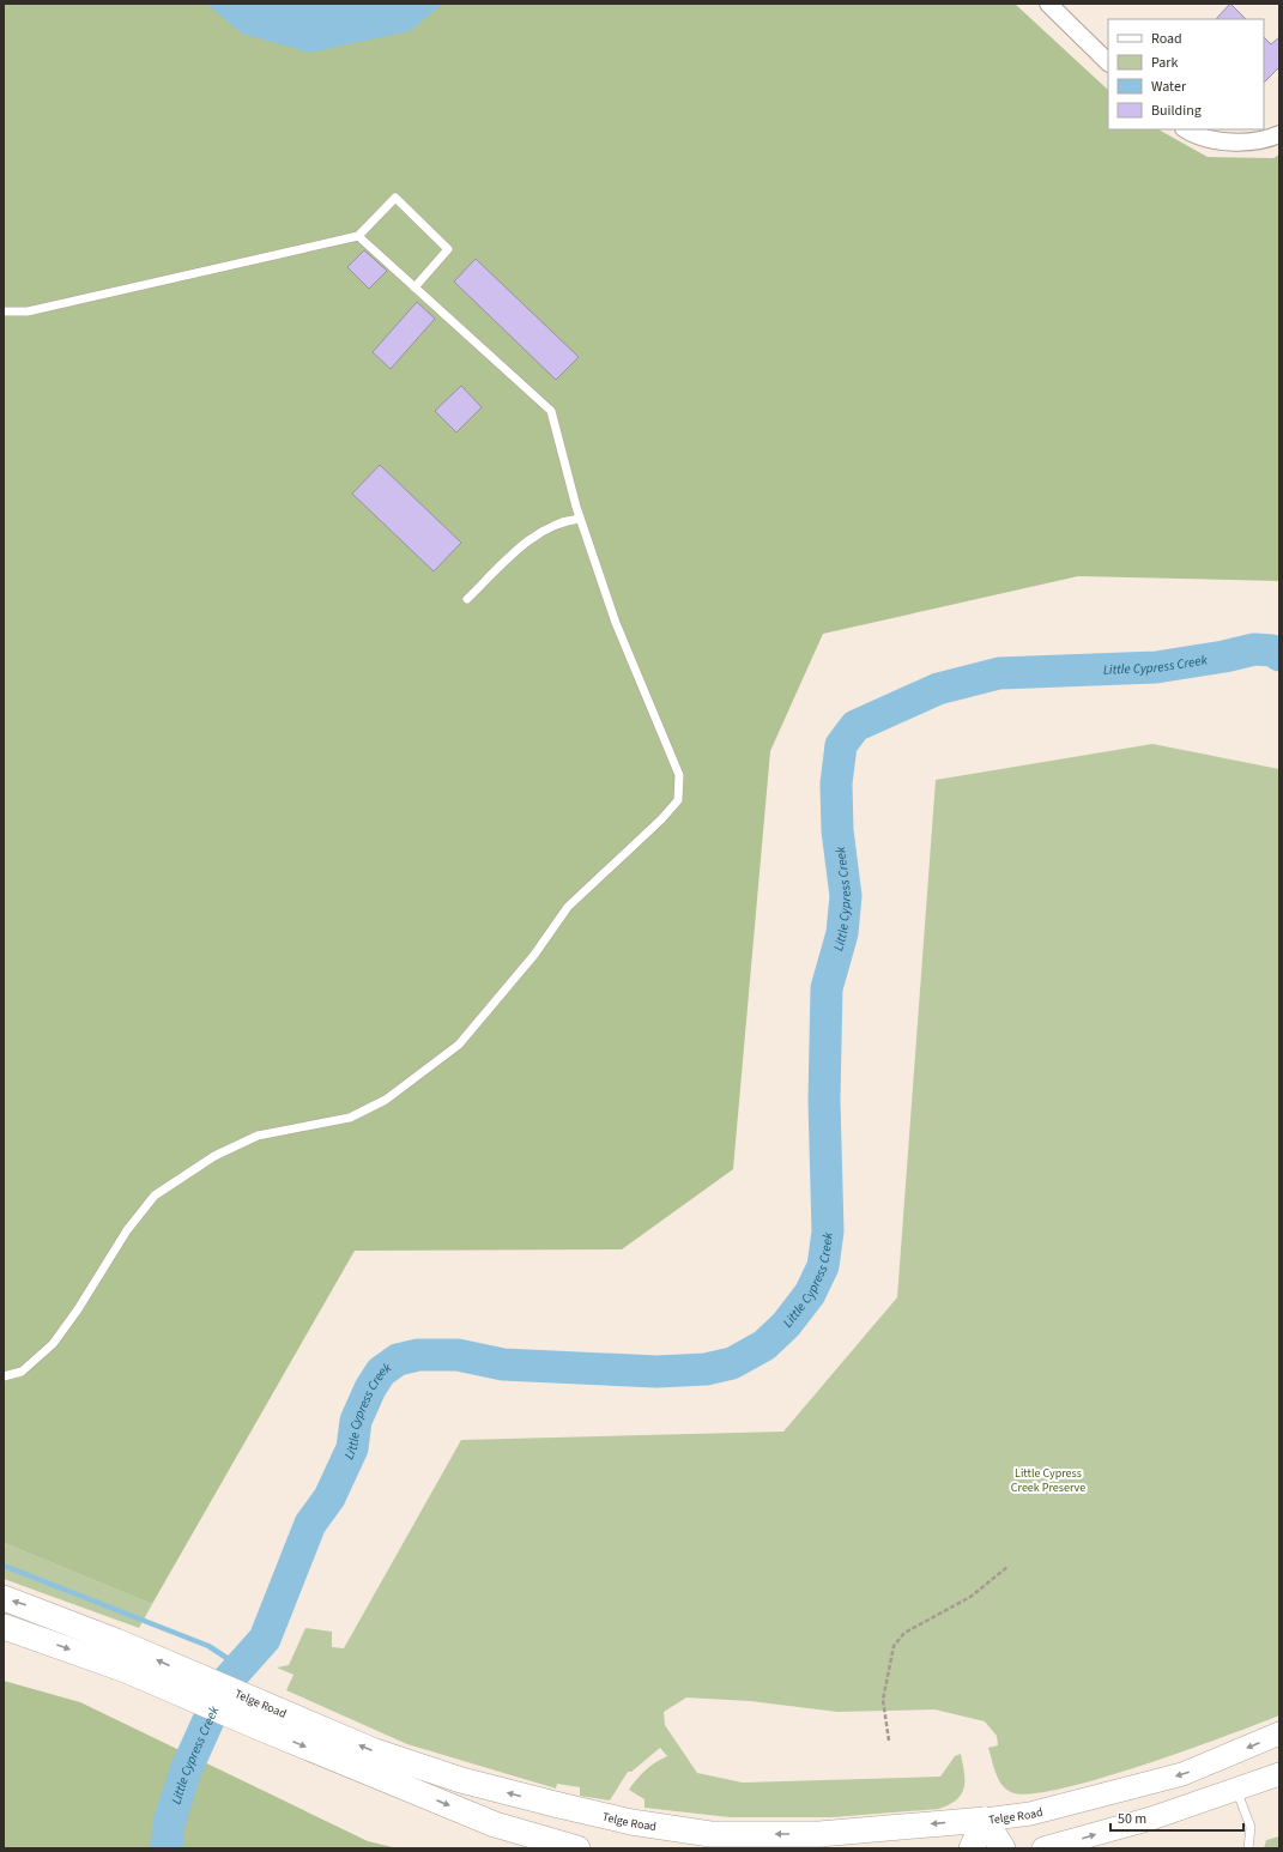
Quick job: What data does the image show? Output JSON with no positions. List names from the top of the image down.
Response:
{
  "streets": {
    "main road": ["Telge Road"]
  },
  "water": ["Little Cypress Creek"],
  "parks": ["Little Cypress Creek Preserve"],
  "legend": [
    "Road",
    "Park",
    "Water",
    "Building"
  ],
  "scale_bar": "50 m"
}
